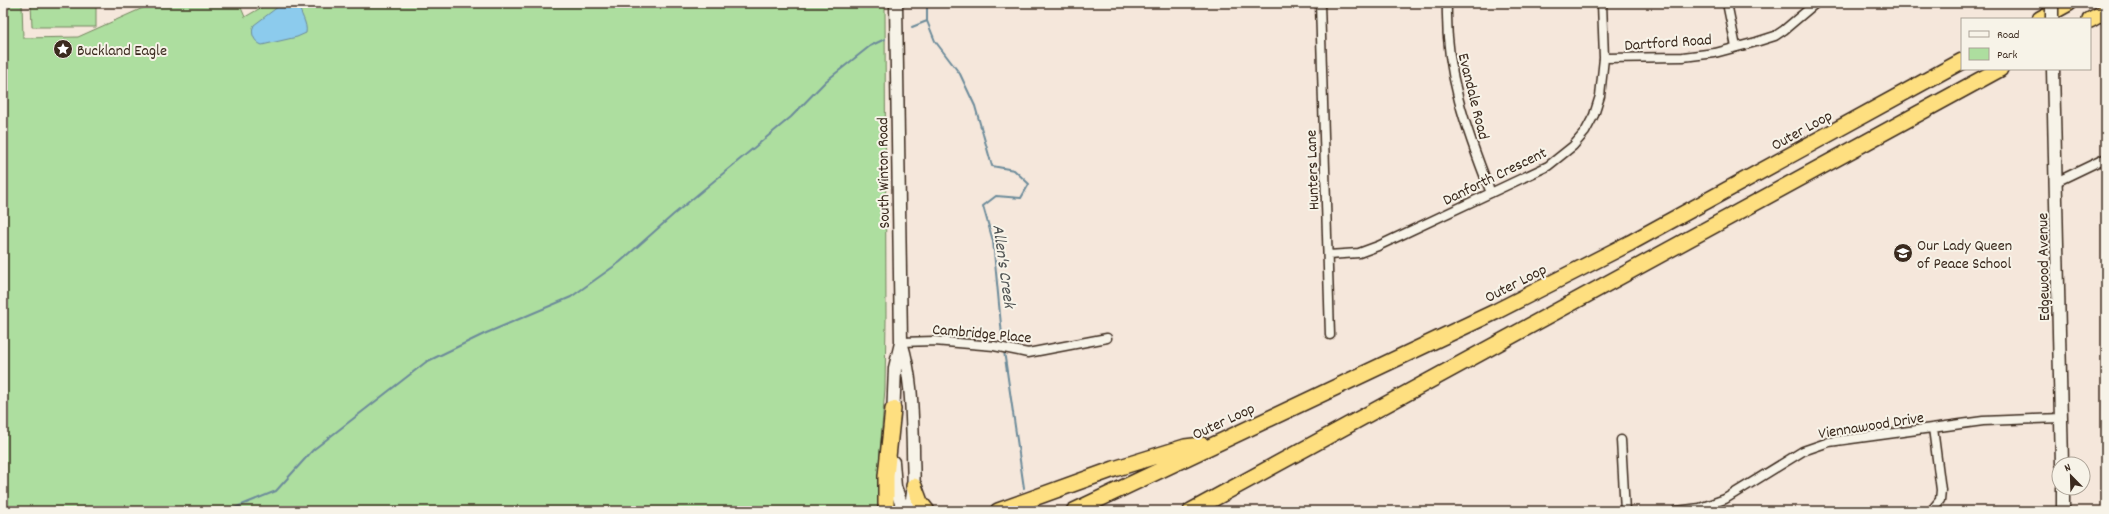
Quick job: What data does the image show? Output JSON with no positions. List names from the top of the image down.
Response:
{
  "streets": {
    "highway": ["Outer Loop"],
    "main road": ["South Winton Road", "Edgewood Avenue"],
    "street": [
      "Dartford Road",
      "Evandale Road",
      "Hunters Lane",
      "Danforth Crescent",
      "Cambridge Place",
      "Viennawood Drive"
    ]
  },
  "crossings": [
    ["Dartford Road", "Danforth Crescent"],
    ["Evandale Road", "Danforth Crescent"],
    ["Hunters Lane", "Danforth Crescent"],
    ["South Winton Road", "Cambridge Place"],
    ["Edgewood Avenue", "Viennawood Drive"]
  ],
  "water": ["Allen's Creek"],
  "places": {
    "place": ["Buckland Eagle"],
    "school or university": ["Our Lady Queen of Peace School"]
  },
  "legend": ["Road", "Park"],
  "north": "top left"
}
